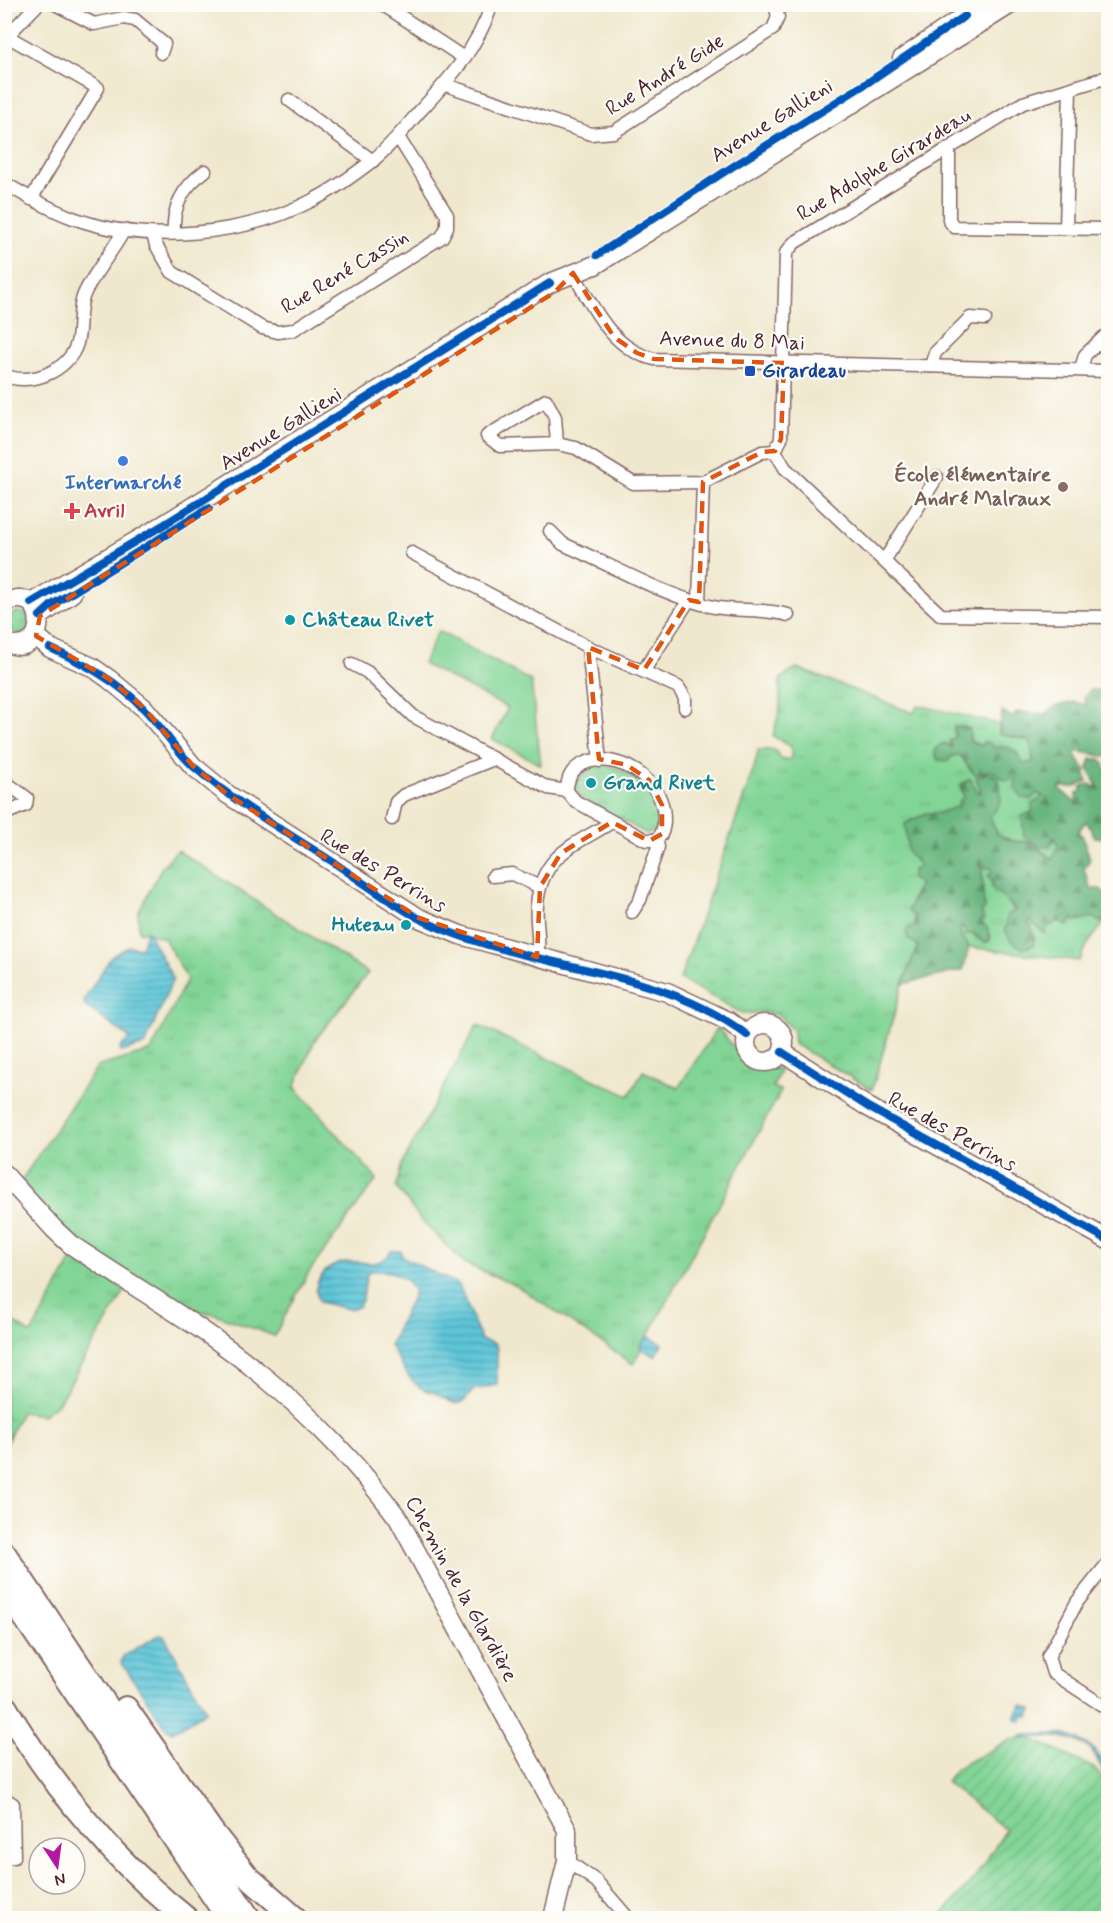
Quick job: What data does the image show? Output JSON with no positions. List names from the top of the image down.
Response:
{
  "streets": {
    "street": [
      "Rue André Gide",
      "Avenue Gallieni",
      "Rue Adolphe Girardeau",
      "Rue René Cassin",
      "Avenue du 8 Mai",
      "Rue des Perrins",
      "Chemin de la Glardière"
    ]
  },
  "crossings": [
    ["Avenue Gallieni", "Avenue du 8 Mai"],
    ["Rue Adolphe Girardeau", "Avenue du 8 Mai"]
  ],
  "places": {
    "transit": ["Girardeau"],
    "other": [
      "Intermarché",
      "École élémentaire André Malraux",
      "Château Rivet",
      "Grand Rivet",
      "Huteau"
    ],
    "health": ["Avril"]
  },
  "north": "bottom"
}
